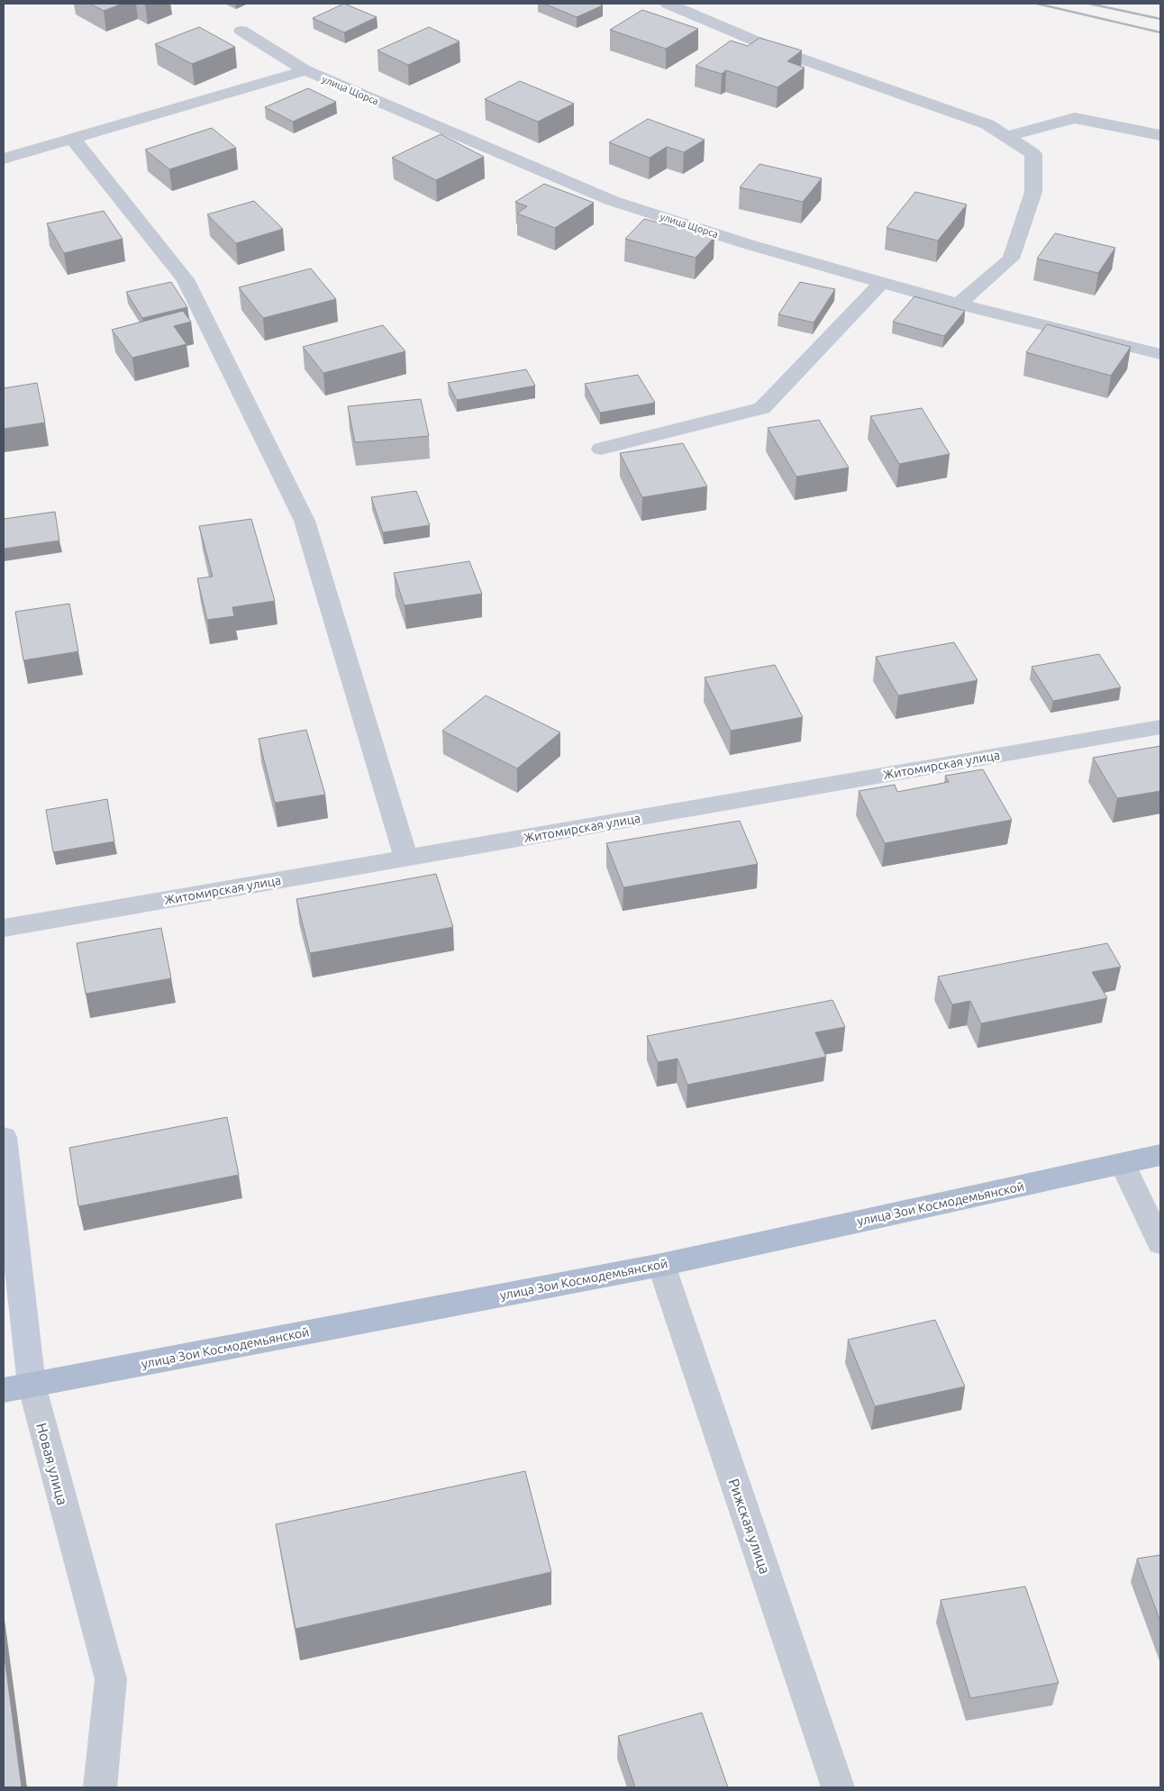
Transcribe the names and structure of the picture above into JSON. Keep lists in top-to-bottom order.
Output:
{
  "streets": {
    "main road": ["улица Зои Космодемьянской", "Новая улица"],
    "street": ["улица Щорса", "Житомирская улица", "Рижская улица"]
  },
  "crossings": [
    ["улица Зои Космодемьянской", "Новая улица"],
    ["улица Зои Космодемьянской", "Рижская улица"]
  ]
}
